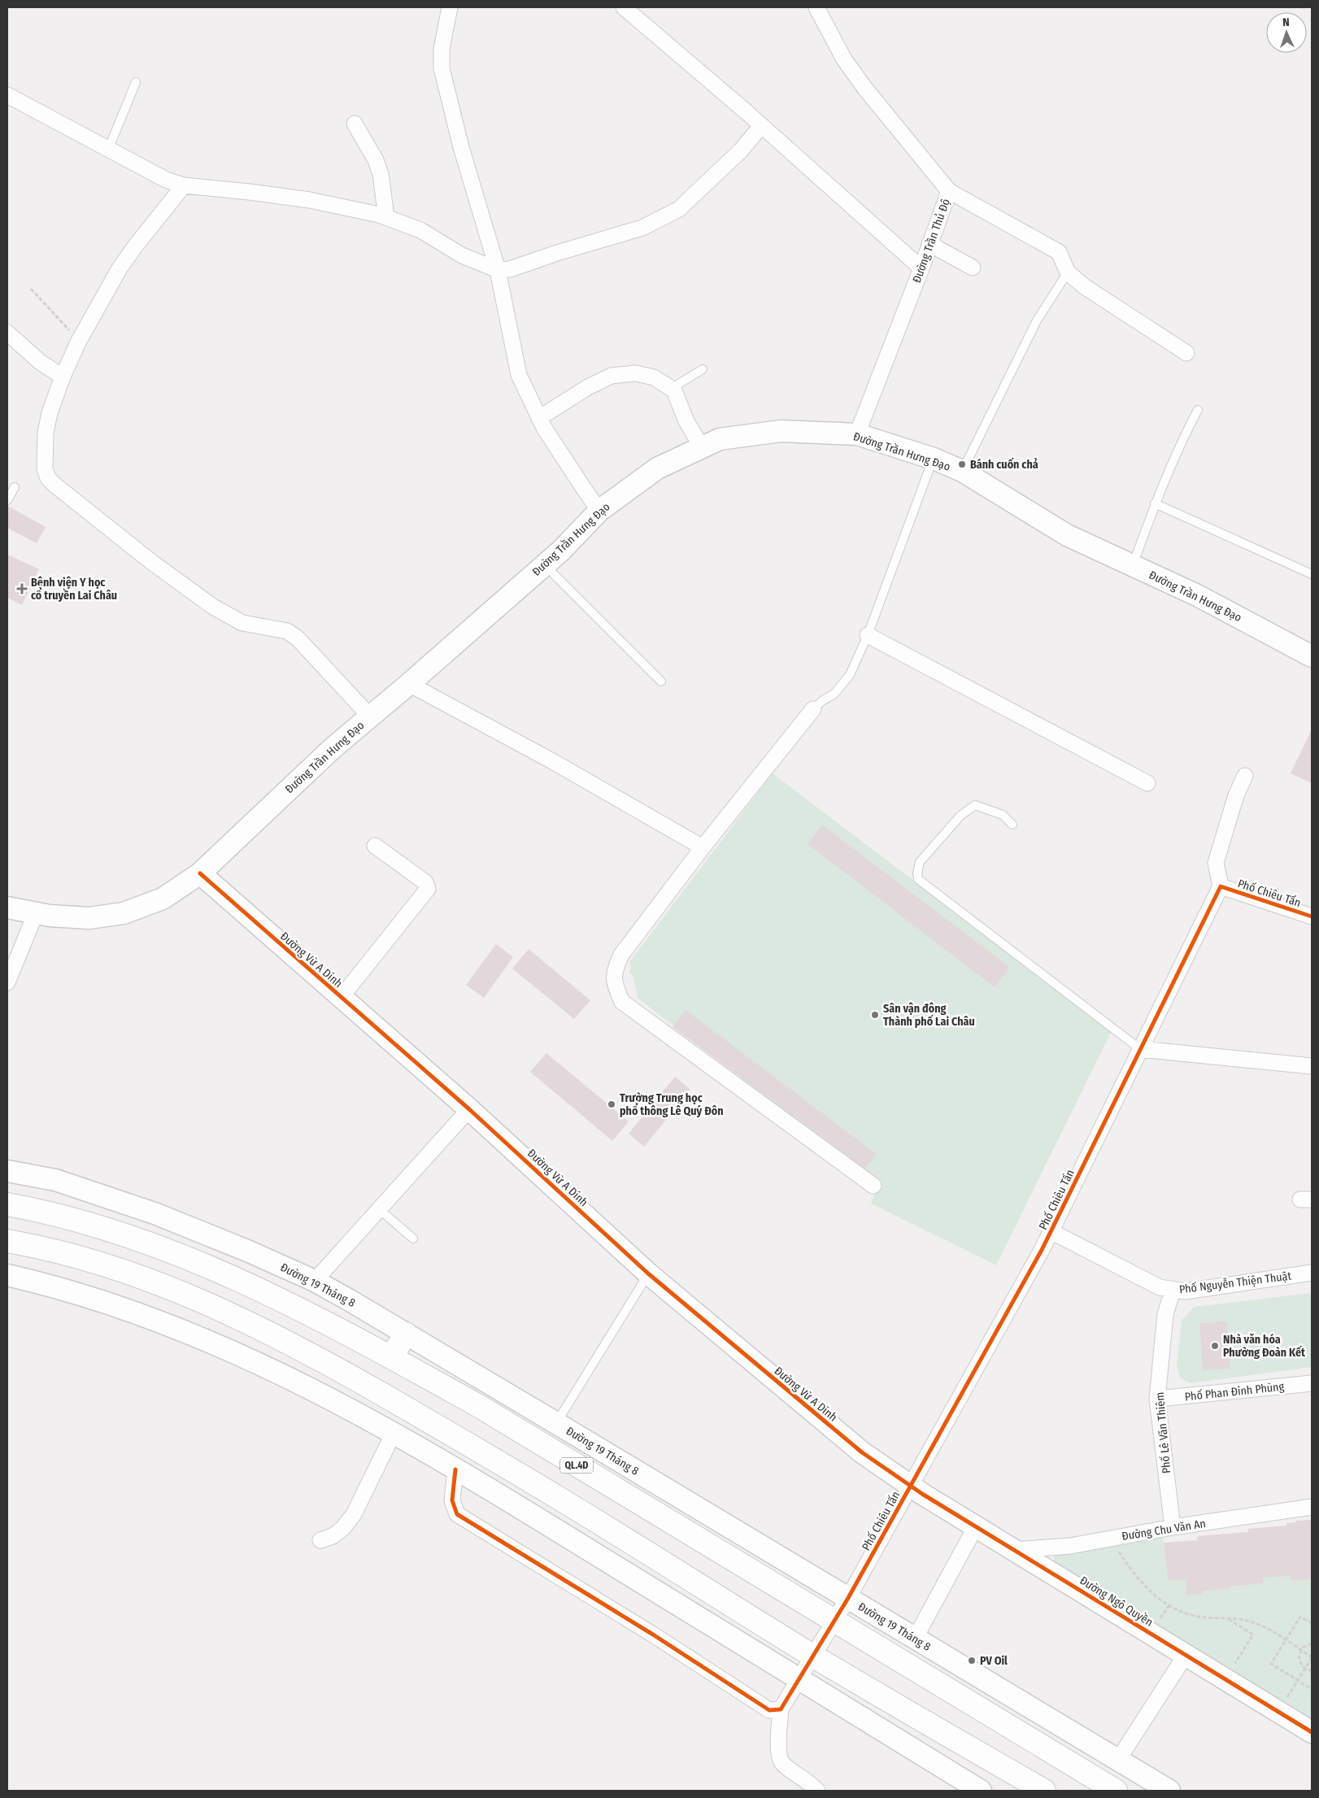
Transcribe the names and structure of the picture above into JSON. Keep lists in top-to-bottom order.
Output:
{
  "streets": {
    "highway": ["QL.4D"],
    "street": [
      "Đường Trần Thủ Độ",
      "Đường Trần Hưng Đạo",
      "Phố Chiêu Tấn",
      "Đường Vừ A Dính",
      "Phố Nguyễn Thiện Thuật",
      "Đường 19 Tháng 8",
      "Phố Phan Đình Phùng",
      "Phố Lê Văn Thiêm",
      "Đường Chu Văn An",
      "Đường Ngô Quyền"
    ]
  },
  "crossings": [
    ["Đường Trần Thủ Độ", "Đường Trần Hưng Đạo"],
    ["Đường Trần Hưng Đạo", "Đường Vừ A Dính"],
    ["Phố Chiêu Tấn", "Đường Vừ A Dính"],
    ["Phố Chiêu Tấn", "Phố Nguyễn Thiện Thuật"],
    ["Phố Chiêu Tấn", "Đường 19 Tháng 8"],
    ["Phố Chiêu Tấn", "QL.4D"],
    ["Phố Chiêu Tấn", "Đường Ngô Quyền"],
    ["Đường Vừ A Dính", "Đường Ngô Quyền"],
    ["Phố Nguyễn Thiện Thuật", "Phố Lê Văn Thiêm"],
    ["Phố Phan Đình Phùng", "Phố Lê Văn Thiêm"],
    ["Phố Lê Văn Thiêm", "Đường Chu Văn An"],
    ["Đường Chu Văn An", "Đường Ngô Quyền"]
  ],
  "places": {
    "other": [
      "Bánh cuốn chả",
      "Sân vận động Thành phố Lai Châu",
      "Trường Trung học phổ thông Lê Quý Đôn",
      "Nhà văn hóa Phường Đoàn Kết",
      "PV Oil"
    ],
    "health": ["Bệnh viện Y học cổ truyền Lai Châu"]
  },
  "north": "top"
}
